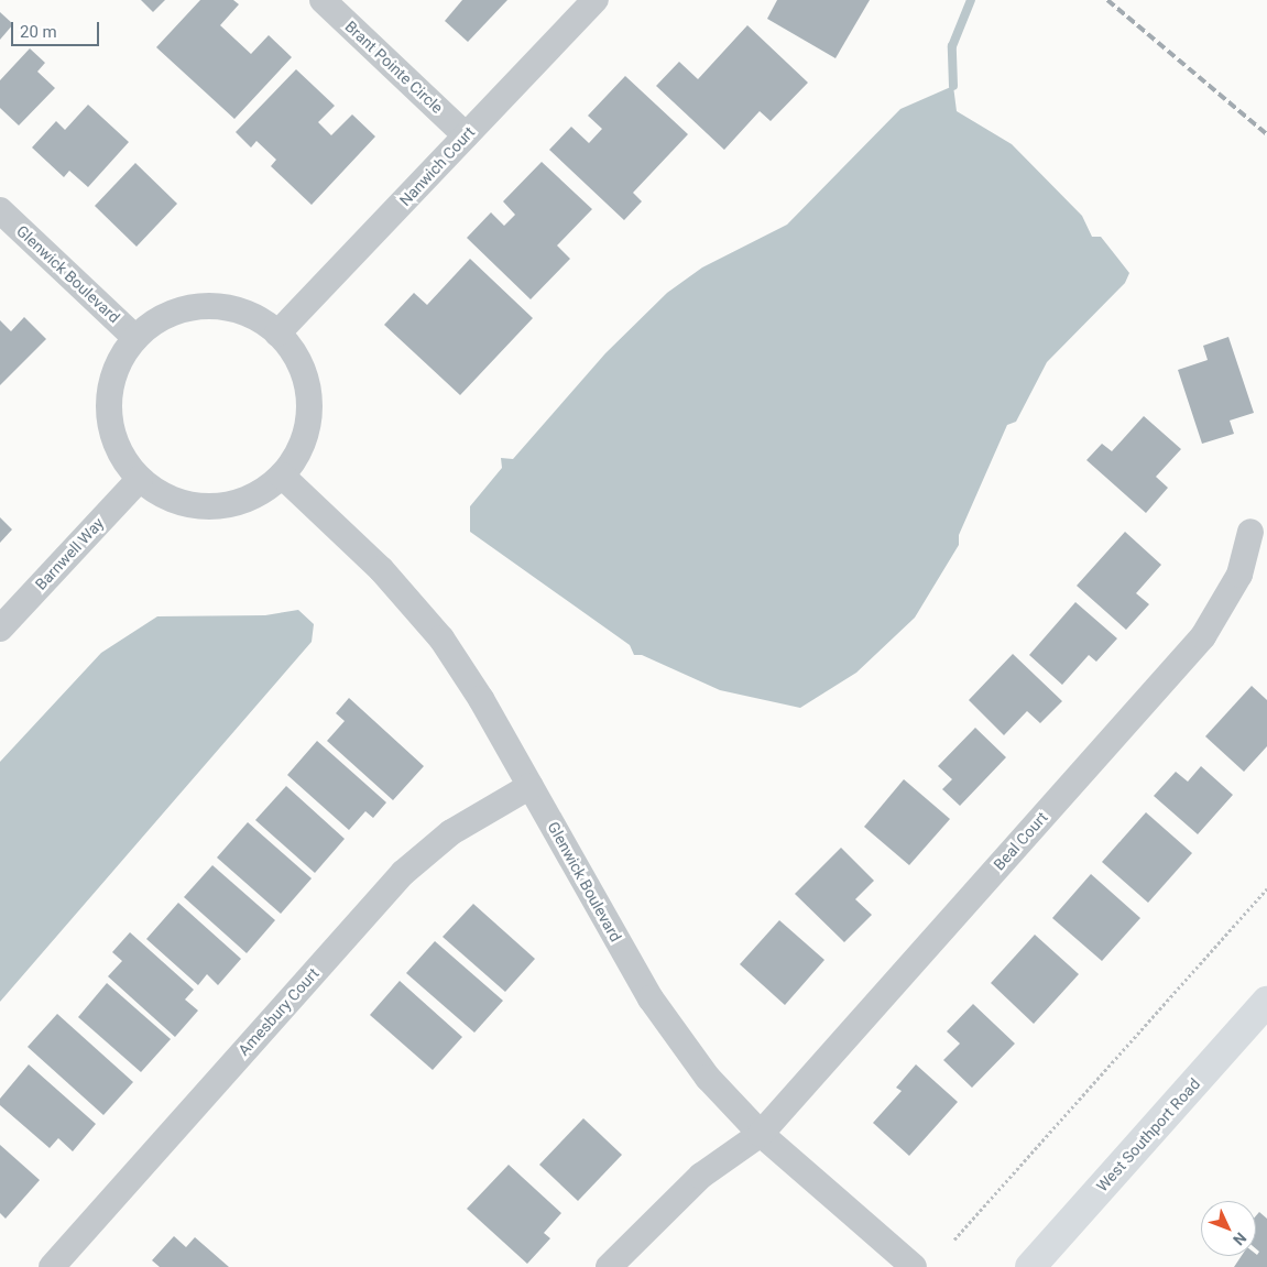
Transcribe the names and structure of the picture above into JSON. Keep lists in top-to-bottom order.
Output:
{
  "streets": {
    "main road": ["West Southport Road"],
    "street": [
      "Brant Pointe Circle",
      "Nanwich Court",
      "Glenwick Boulevard",
      "Barnwell Way",
      "Beal Court",
      "Amesbury Court"
    ]
  },
  "crossings": [
    ["Brant Pointe Circle", "Nanwich Court"],
    ["Glenwick Boulevard", "Beal Court"],
    ["Glenwick Boulevard", "Amesbury Court"]
  ],
  "scale_bar": "20 m",
  "north": "bottom right"
}
